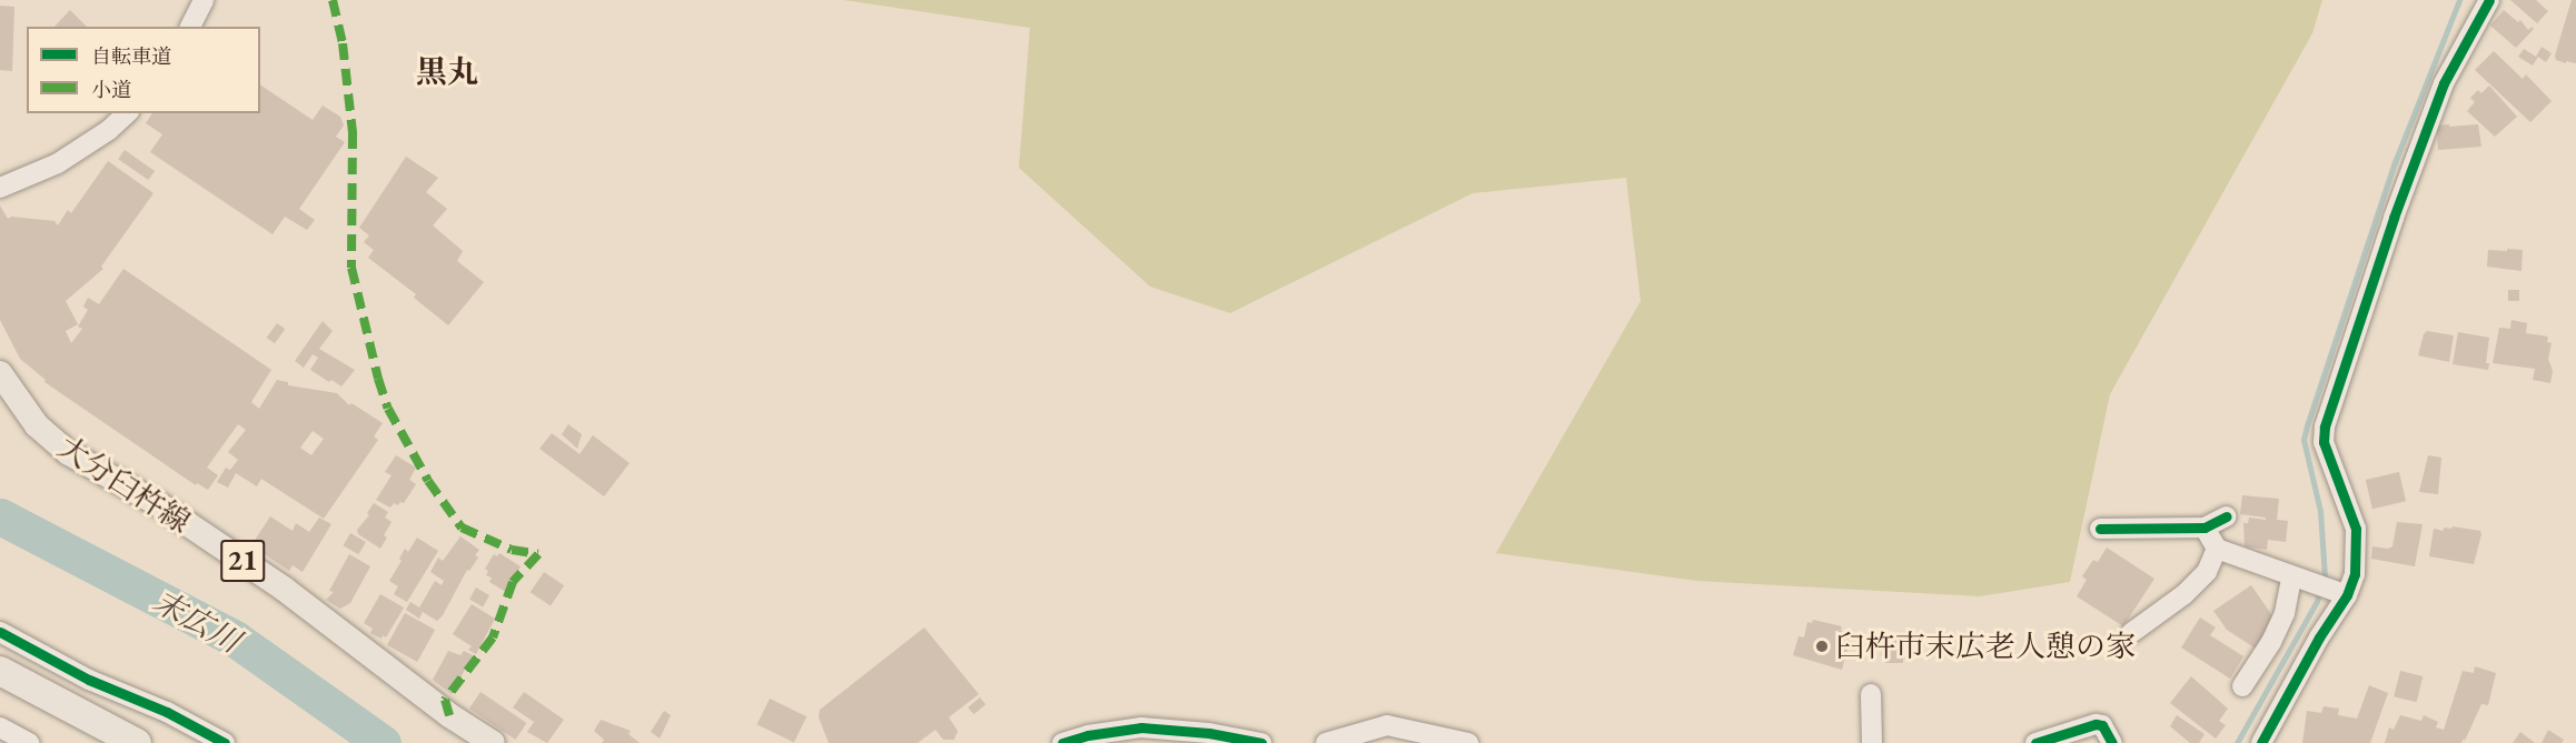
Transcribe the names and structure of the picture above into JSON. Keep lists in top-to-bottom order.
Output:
{
  "streets": {
    "main road": ["大分臼杵線", "21"]
  },
  "districts": ["黒丸"],
  "water": ["末広川"],
  "places": ["臼杵市末広老人憩の家"],
  "legend": ["自転車道", "小道"]
}
